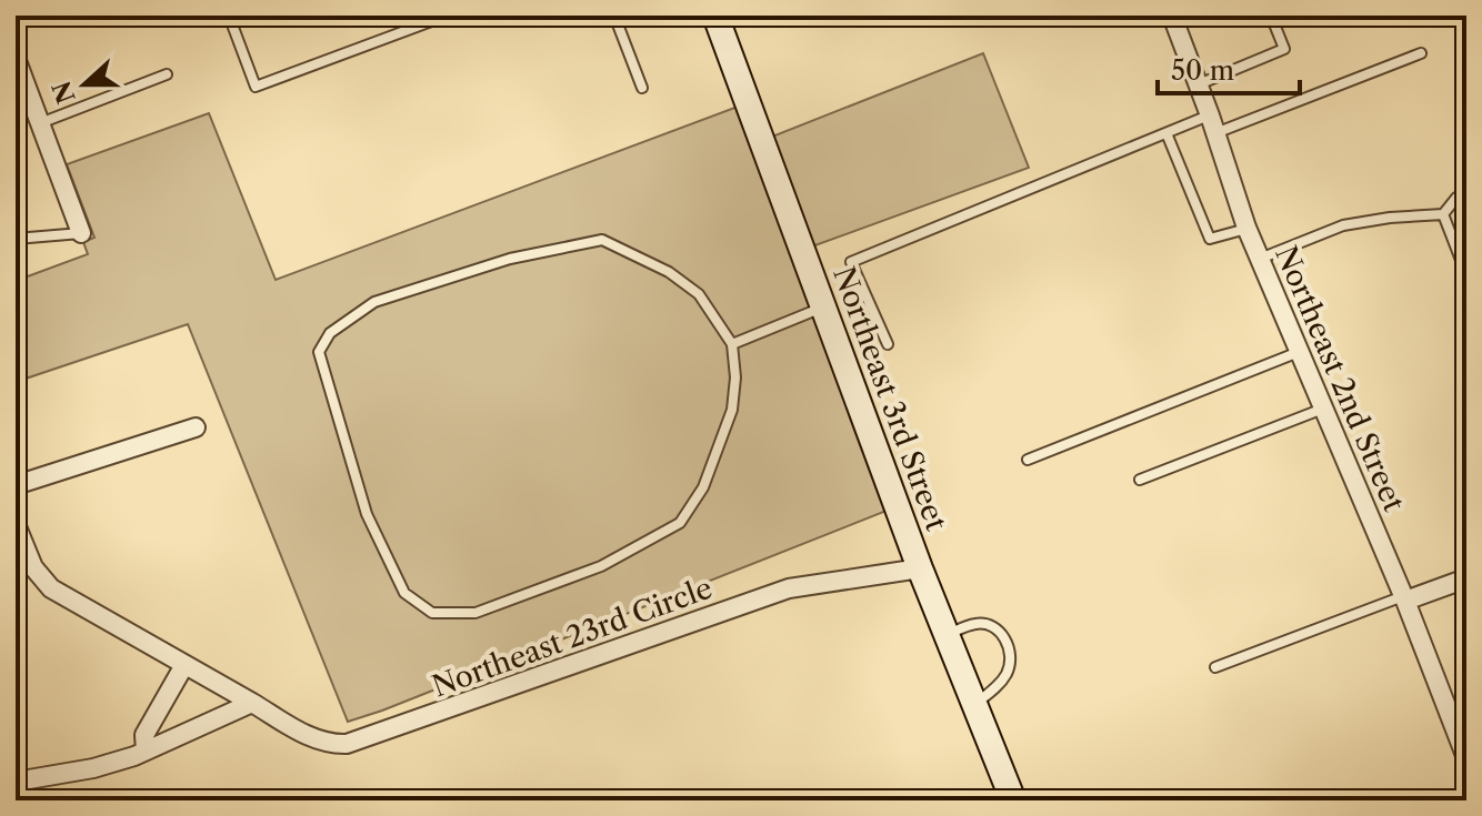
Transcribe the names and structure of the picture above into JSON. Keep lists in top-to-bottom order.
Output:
{
  "streets": {
    "street": ["Northeast 2nd Street", "Northeast 3rd Street", "Northeast 23rd Circle"]
  },
  "crossings": [
    ["Northeast 3rd Street", "Northeast 23rd Circle"]
  ],
  "scale_bar": "50 m",
  "north": "left"
}
